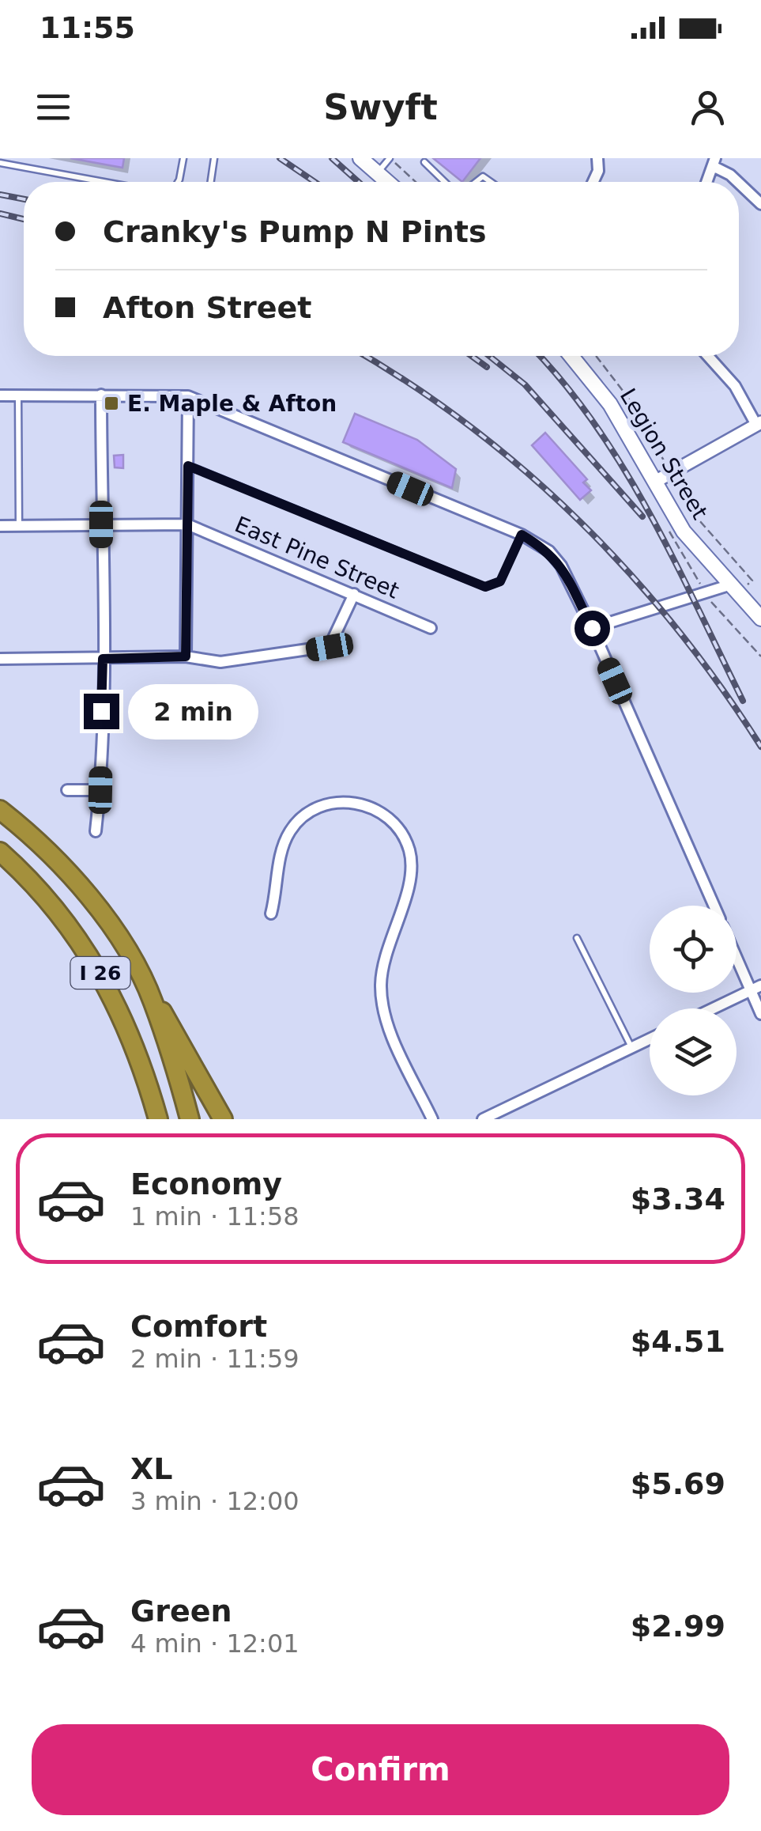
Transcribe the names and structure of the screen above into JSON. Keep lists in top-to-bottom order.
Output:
{
  "streets": {
    "highway": ["I 26"],
    "main road": ["Legion Street"],
    "street": ["East Pine Street"]
  },
  "places": {
    "transit": ["E. Maple & Afton"]
  },
  "page": {
    "status": "11:55",
    "header": "Swyft",
    "banner": ["Cranky's Pump N Pints", "Afton Street"],
    "bubble": "2 min",
    "list": [
      {
        "name": "Economy",
        "note": "1 min · 11:58",
        "value": "$3.34"
      },
      {
        "name": "Comfort",
        "note": "2 min · 11:59",
        "value": "$4.51"
      },
      {
        "name": "XL",
        "note": "3 min · 12:00",
        "value": "$5.69"
      },
      {
        "name": "Green",
        "note": "4 min · 12:01",
        "value": "$2.99"
      }
    ],
    "buttons": "Confirm"
  }
}
